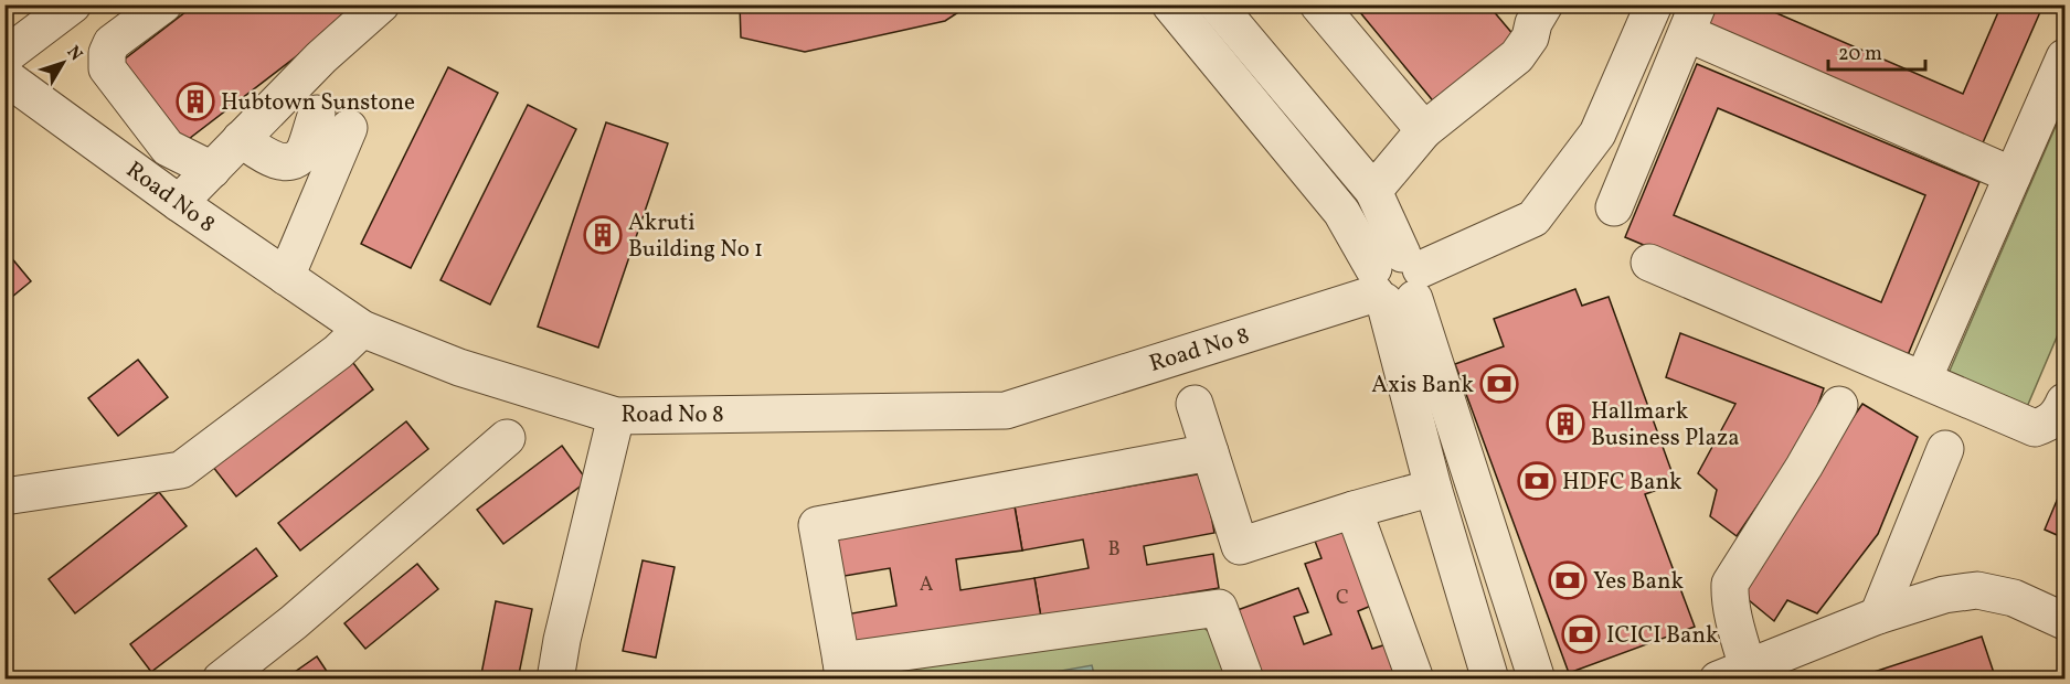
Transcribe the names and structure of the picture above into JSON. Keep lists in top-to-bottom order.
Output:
{
  "streets": {
    "street": ["Road No 8"]
  },
  "places": {
    "building": ["Hubtown Sunstone", "Akruti Building No 1", "Hallmark Business Plaza"],
    "bank": [
      "Axis Bank",
      "HDFC Bank",
      "Yes Bank",
      "ICICI Bank"
    ]
  },
  "house_numbers": ["B", "A", "C"],
  "scale_bar": "20 m",
  "north": "top right"
}
